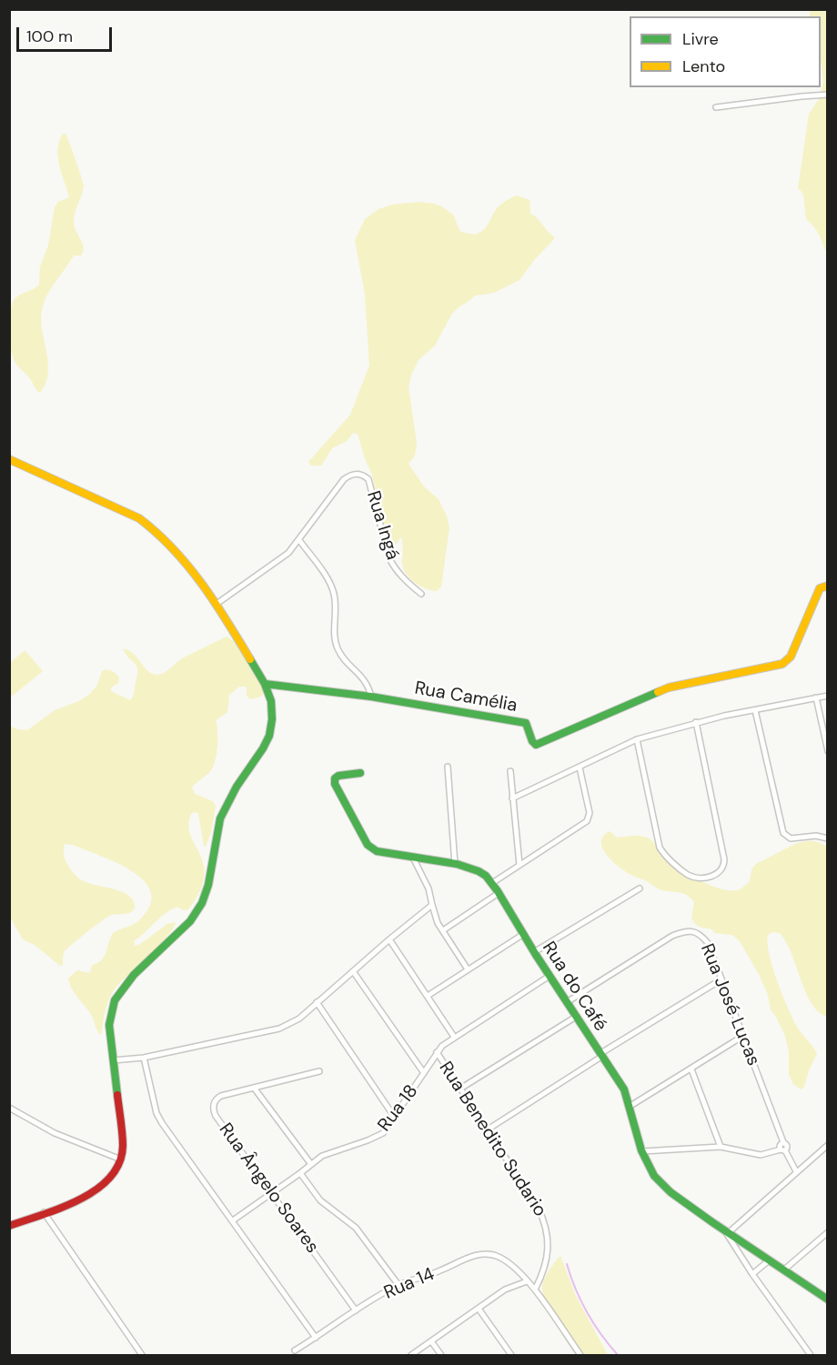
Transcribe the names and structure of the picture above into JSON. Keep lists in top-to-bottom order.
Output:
{
  "streets": {
    "street": [
      "Rua Ingá",
      "Rua Camélia",
      "Rua do Café",
      "Rua José Lucas",
      "Rua 18",
      "Rua Benedito Sudario",
      "Rua Ângelo Soares",
      "Rua 14"
    ]
  },
  "crossings": [
    ["Rua do Café", "Rua José Lucas"],
    ["Rua do Café", "Rua 18"],
    ["Rua 18", "Rua Benedito Sudario"],
    ["Rua 18", "Rua Ângelo Soares"],
    ["Rua Ângelo Soares", "Rua 14"]
  ],
  "legend": ["Livre", "Lento"],
  "scale_bar": "100 m"
}
